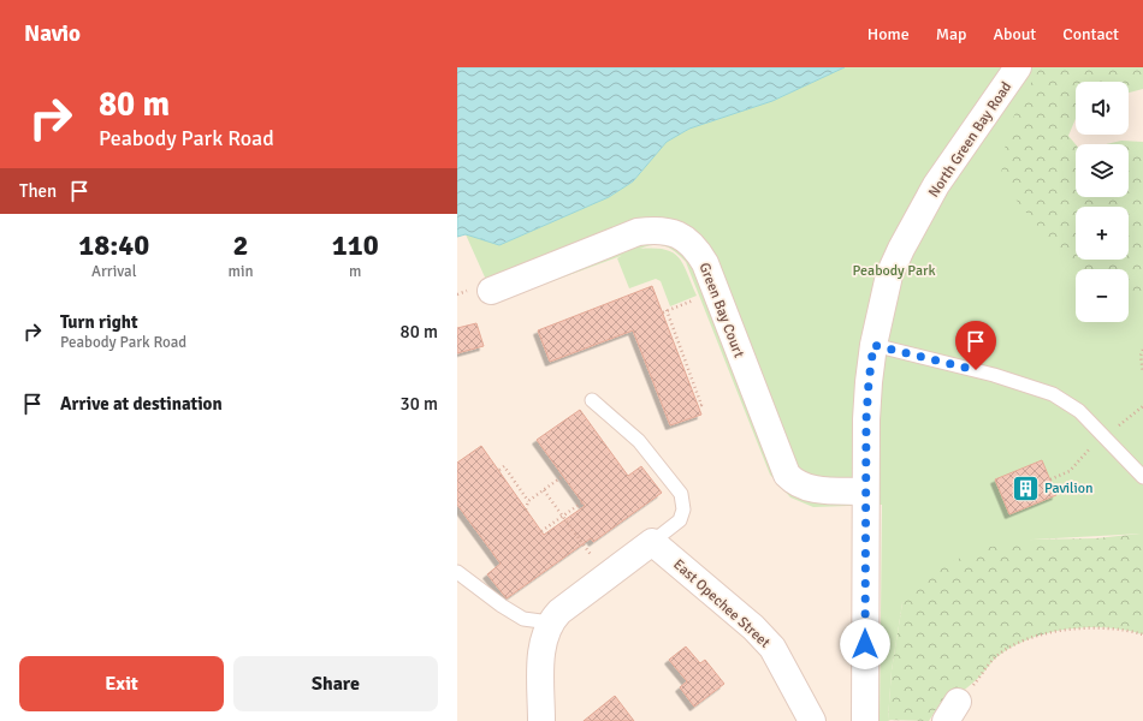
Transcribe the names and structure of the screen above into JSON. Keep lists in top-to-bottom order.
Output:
{
  "streets": {
    "street": ["North Green Bay Road", "Green Bay Court", "East Opechee Street"]
  },
  "crossings": [
    ["North Green Bay Road", "Green Bay Court"]
  ],
  "parks": ["Peabody Park"],
  "places": {
    "building": ["Pavilion"]
  },
  "page": {
    "header": "Navio",
    "nav": [
      "Home",
      "Map",
      "About",
      "Contact"
    ],
    "turn": ["80 m", "Peabody Park Road"],
    "map_buttons": ["+", "−"],
    "then": "Then",
    "eta": [
      "18:40",
      "Arrival",
      "2",
      "min",
      "110",
      "m"
    ],
    "list": [
      {
        "name": "Turn right",
        "note": "Peabody Park Road",
        "value": "80 m"
      },
      {
        "name": "Arrive at destination",
        "value": "30 m"
      }
    ],
    "buttons": ["Exit", "Share"]
  }
}
